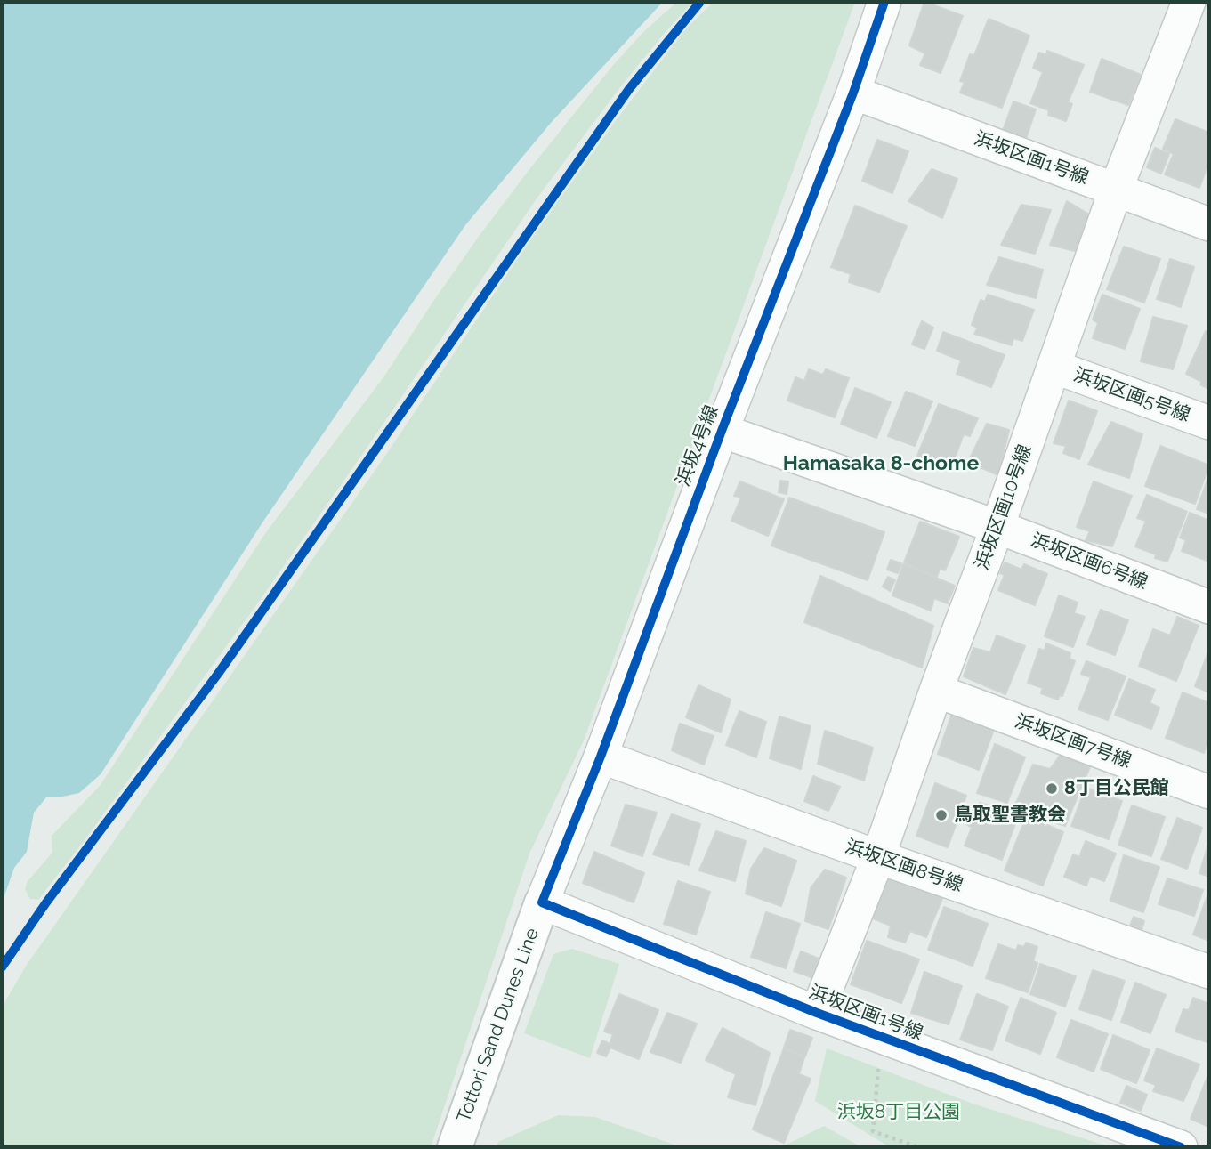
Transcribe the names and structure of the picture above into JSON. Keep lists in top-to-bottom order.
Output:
{
  "streets": {
    "main road": ["Tottori Sand Dunes Line"],
    "street": [
      "浜坂区画1号線",
      "浜坂区画5号線",
      "浜坂4号線",
      "浜坂区画10号線",
      "浜坂区画6号線",
      "浜坂区画7号線",
      "浜坂区画8号線"
    ]
  },
  "crossings": [
    ["浜坂区画1号線", "浜坂4号線"],
    ["浜坂区画1号線", "浜坂区画10号線"],
    ["浜坂区画1号線", "Tottori Sand Dunes Line"],
    ["浜坂区画5号線", "浜坂区画10号線"],
    ["浜坂4号線", "浜坂区画6号線"],
    ["浜坂4号線", "浜坂区画8号線"],
    ["浜坂4号線", "Tottori Sand Dunes Line"],
    ["浜坂区画10号線", "浜坂区画6号線"],
    ["浜坂区画10号線", "浜坂区画7号線"],
    ["浜坂区画10号線", "浜坂区画8号線"]
  ],
  "districts": ["Hamasaka 8-chome"],
  "parks": ["浜坂8丁目公園"],
  "places": ["8丁目公民館", "鳥取聖書教会"]
}
